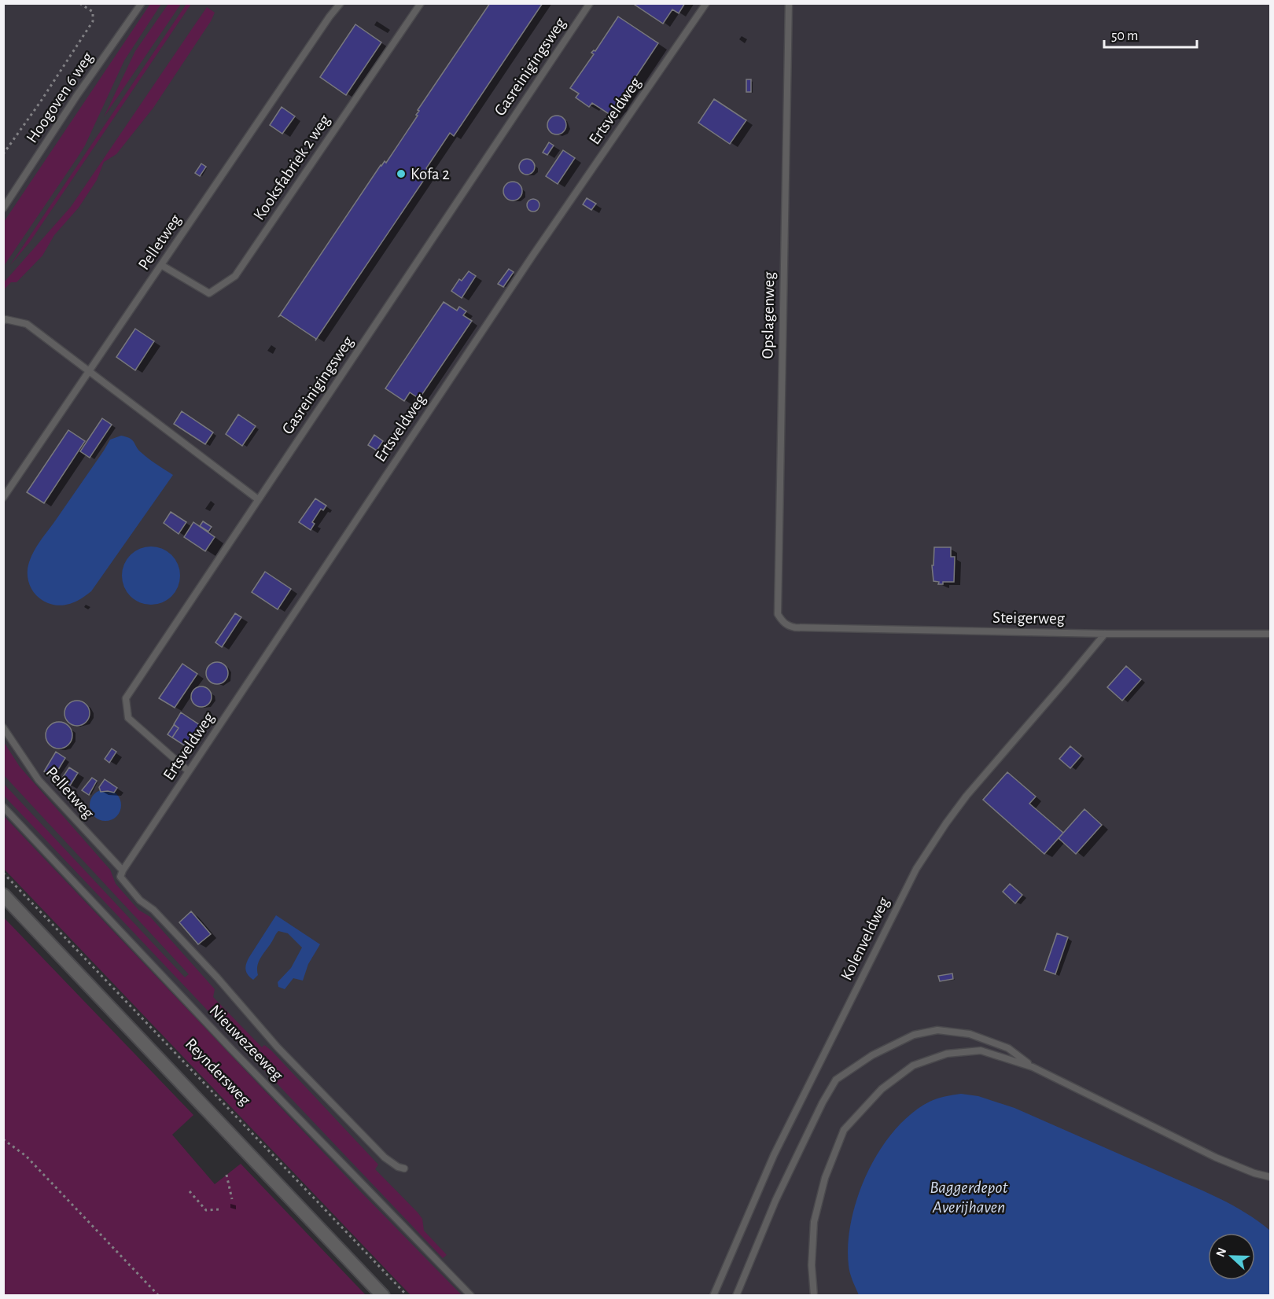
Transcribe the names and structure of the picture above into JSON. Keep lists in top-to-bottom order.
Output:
{
  "streets": {
    "street": ["Reyndersweg"],
    "lane": [
      "Gasreinigingsweg",
      "Hoogoven 6 weg",
      "Ertsveldweg",
      "Kooksfabriek 2 weg",
      "Pelletweg",
      "Opslagenweg",
      "Steigerweg",
      "Kolenveldweg",
      "Nieuwezeeweg"
    ]
  },
  "crossings": [
    ["Gasreinigingsweg", "Ertsveldweg"],
    ["Ertsveldweg", "Pelletweg"],
    ["Kooksfabriek 2 weg", "Pelletweg"],
    ["Opslagenweg", "Steigerweg"],
    ["Steigerweg", "Kolenveldweg"]
  ],
  "water": ["Baggerdepot Averijhaven"],
  "places": ["Kofa 2"],
  "scale_bar": "50 m",
  "north": "left"
}
